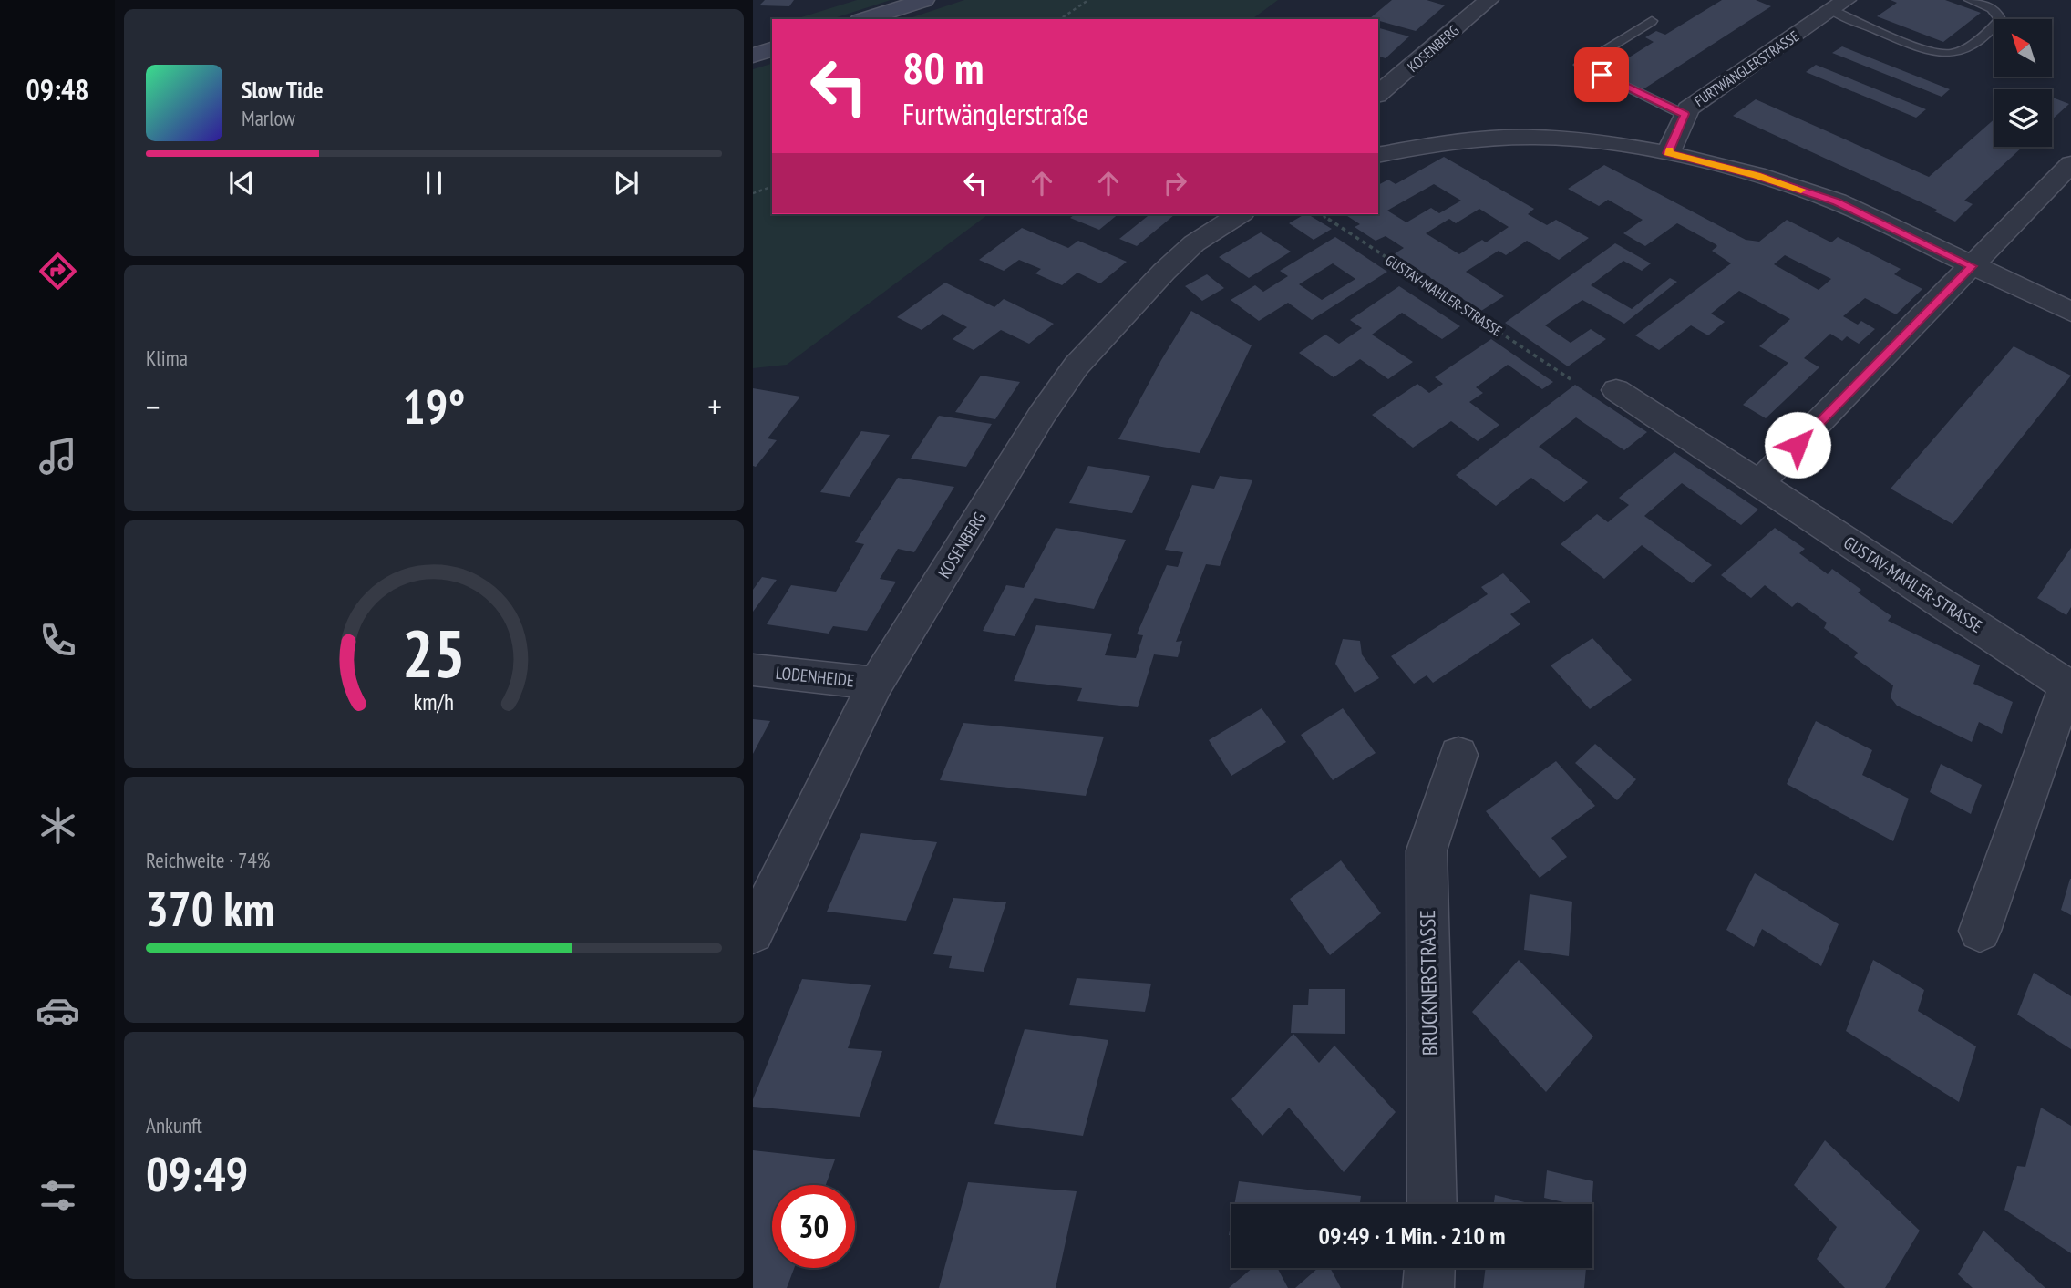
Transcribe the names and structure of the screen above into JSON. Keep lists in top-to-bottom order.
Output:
{
  "streets": {
    "street": [
      "KOSENBERG",
      "FURTWÄNGLERSTRASSE",
      "GUSTAV-MAHLER-STRASSE",
      "LODENHEIDE",
      "BRUCKNERSTRASSE"
    ]
  },
  "crossings": [
    ["KOSENBERG", "LODENHEIDE"]
  ],
  "north": "top left",
  "page": {
    "tabs": "09:48",
    "turn": ["80 m", "Furtwänglerstraße"],
    "song": ["Slow Tide", "Marlow"],
    "tile": [
      "Klima",
      ["Reichweite · 74%", "370 km"],
      ["Ankunft", "09:49"]
    ],
    "heat": ["−", "19°", "+"],
    "limit": "30",
    "trip": "09:49 · 1 Min. · 210 m",
    "gauge": ["25", "km/h"]
  }
}
